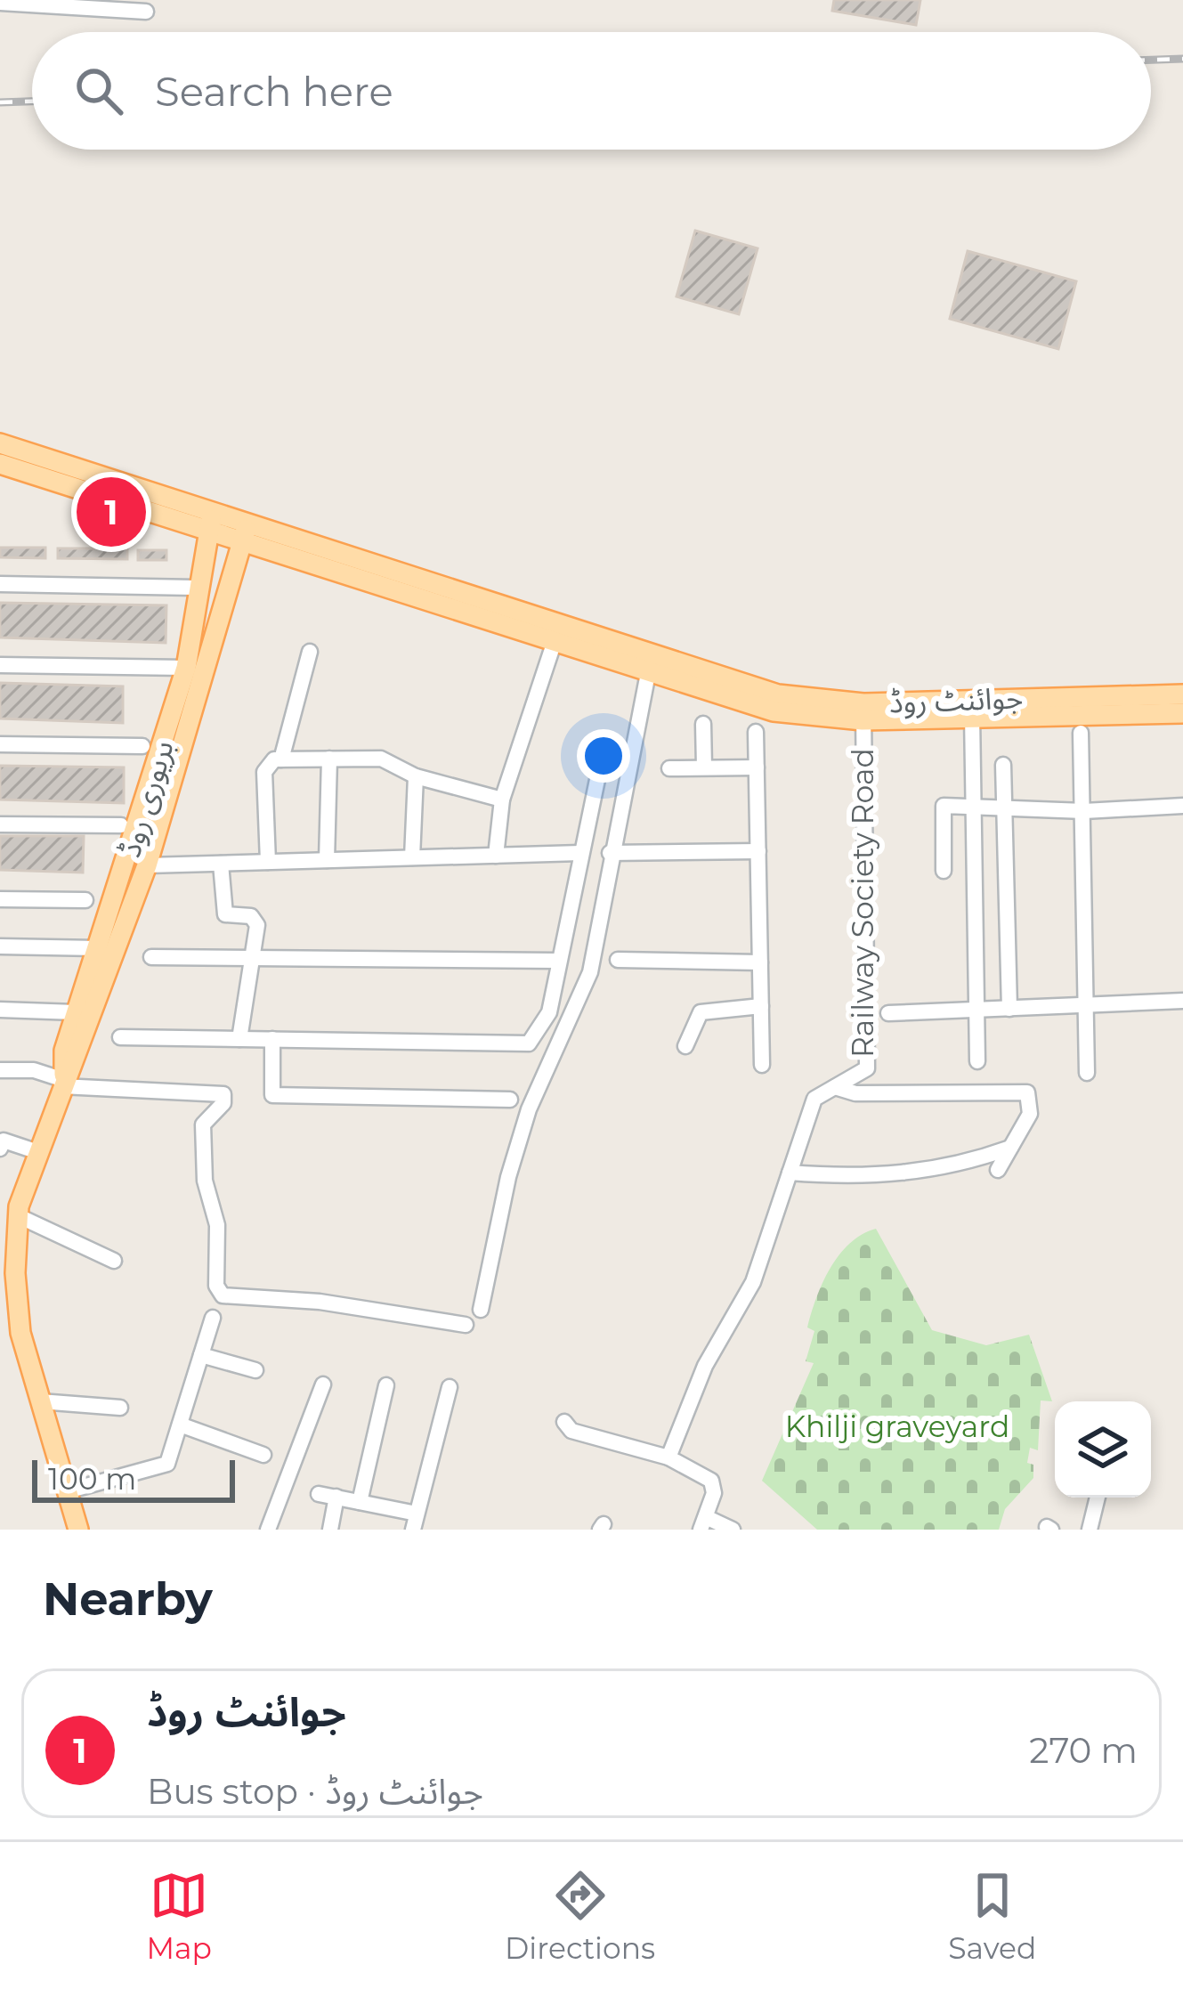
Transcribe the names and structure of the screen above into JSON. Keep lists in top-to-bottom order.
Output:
{
  "streets": {
    "main road": ["جوائنٹ روڈ", "بریوری روڈ"],
    "street": ["Railway Society Road"]
  },
  "crossings": [
    ["جوائنٹ روڈ", "بریوری روڈ"],
    ["جوائنٹ روڈ", "Railway Society Road"]
  ],
  "parks": ["Khilji graveyard"],
  "scale_bar": "100 m",
  "page": {
    "search": "Search here",
    "pins": "1",
    "scale": "100 m",
    "heading": "Nearby",
    "list": [
      {
        "mark": "1",
        "name": "جوائنٹ روڈ",
        "note": "Bus stop · جوائنٹ روڈ",
        "value": "270 m"
      }
    ],
    "nav": ["Map", "Directions", "Saved"]
  }
}
